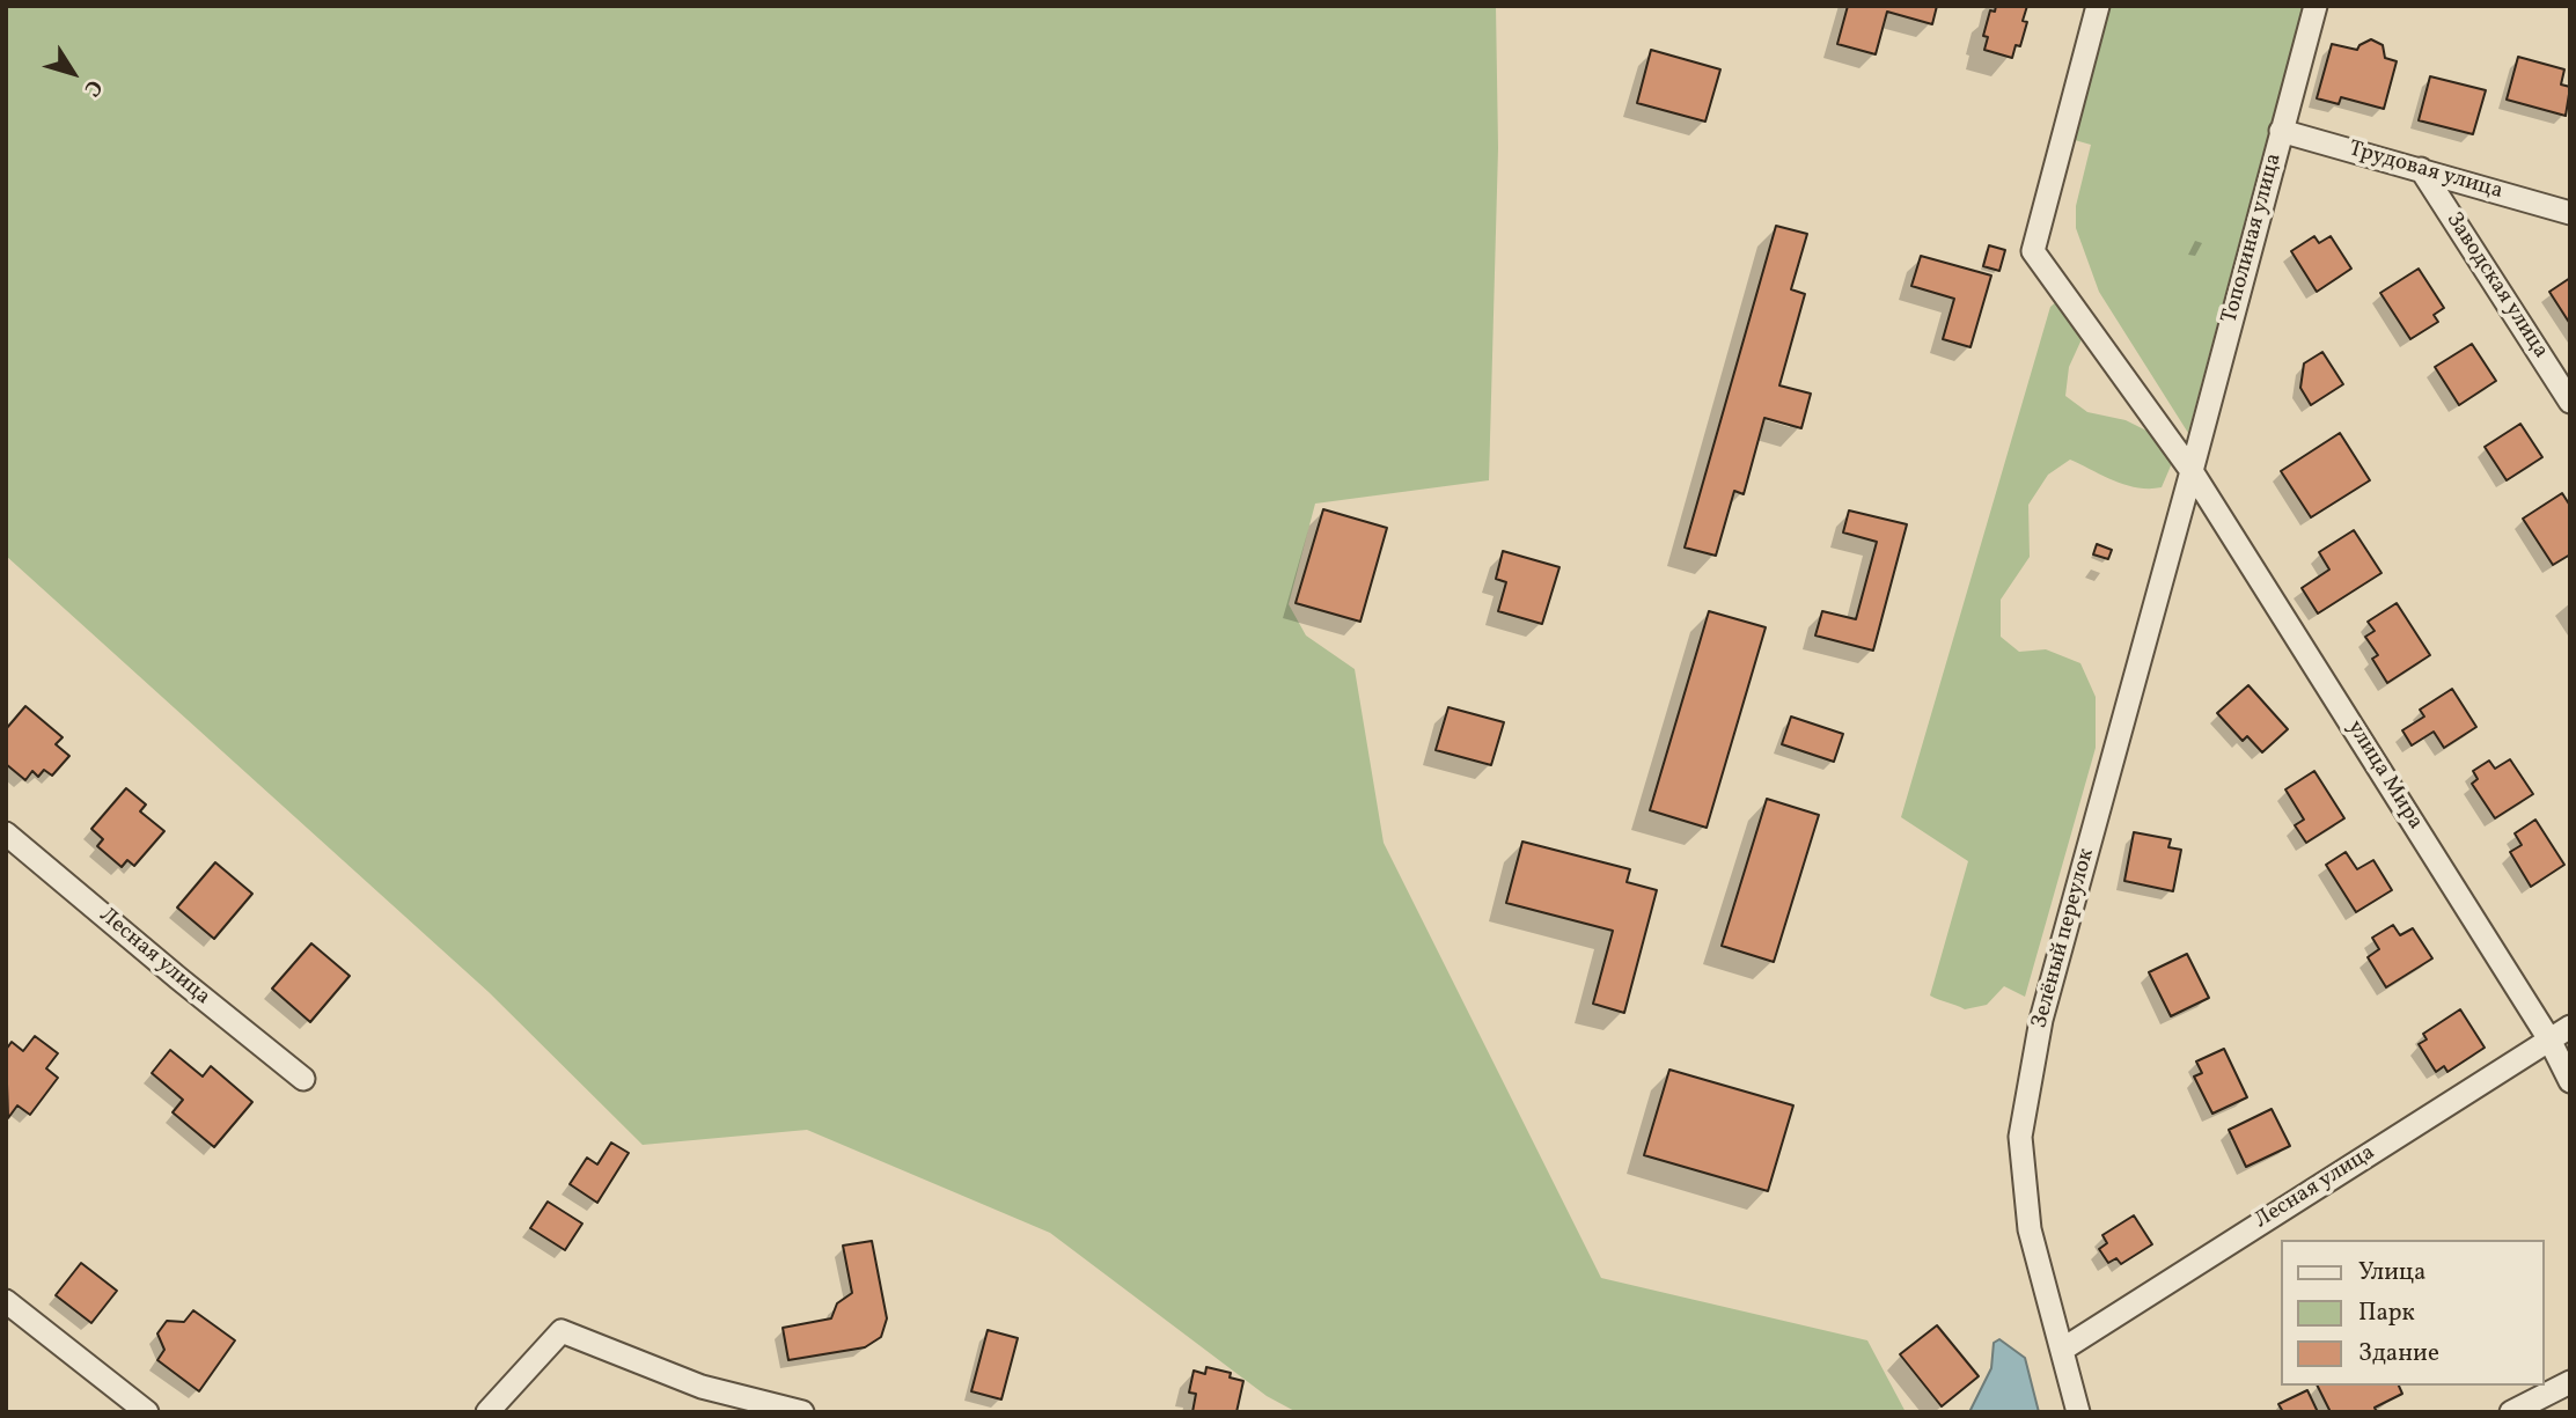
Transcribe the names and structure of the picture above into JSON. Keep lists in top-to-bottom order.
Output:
{
  "streets": {
    "street": [
      "Трудовая улица",
      "Тополиная улица",
      "Заводская улица",
      "улица Мира",
      "Зелёный переулок",
      "Лесная улица"
    ]
  },
  "crossings": [
    ["Трудовая улица", "Тополиная улица"],
    ["Трудовая улица", "Заводская улица"],
    ["Тополиная улица", "улица Мира"],
    ["Тополиная улица", "Зелёный переулок"],
    ["улица Мира", "Зелёный переулок"],
    ["улица Мира", "Лесная улица"],
    ["Зелёный переулок", "Лесная улица"]
  ],
  "legend": ["Улица", "Парк", "Здание"],
  "north": "bottom right"
}
